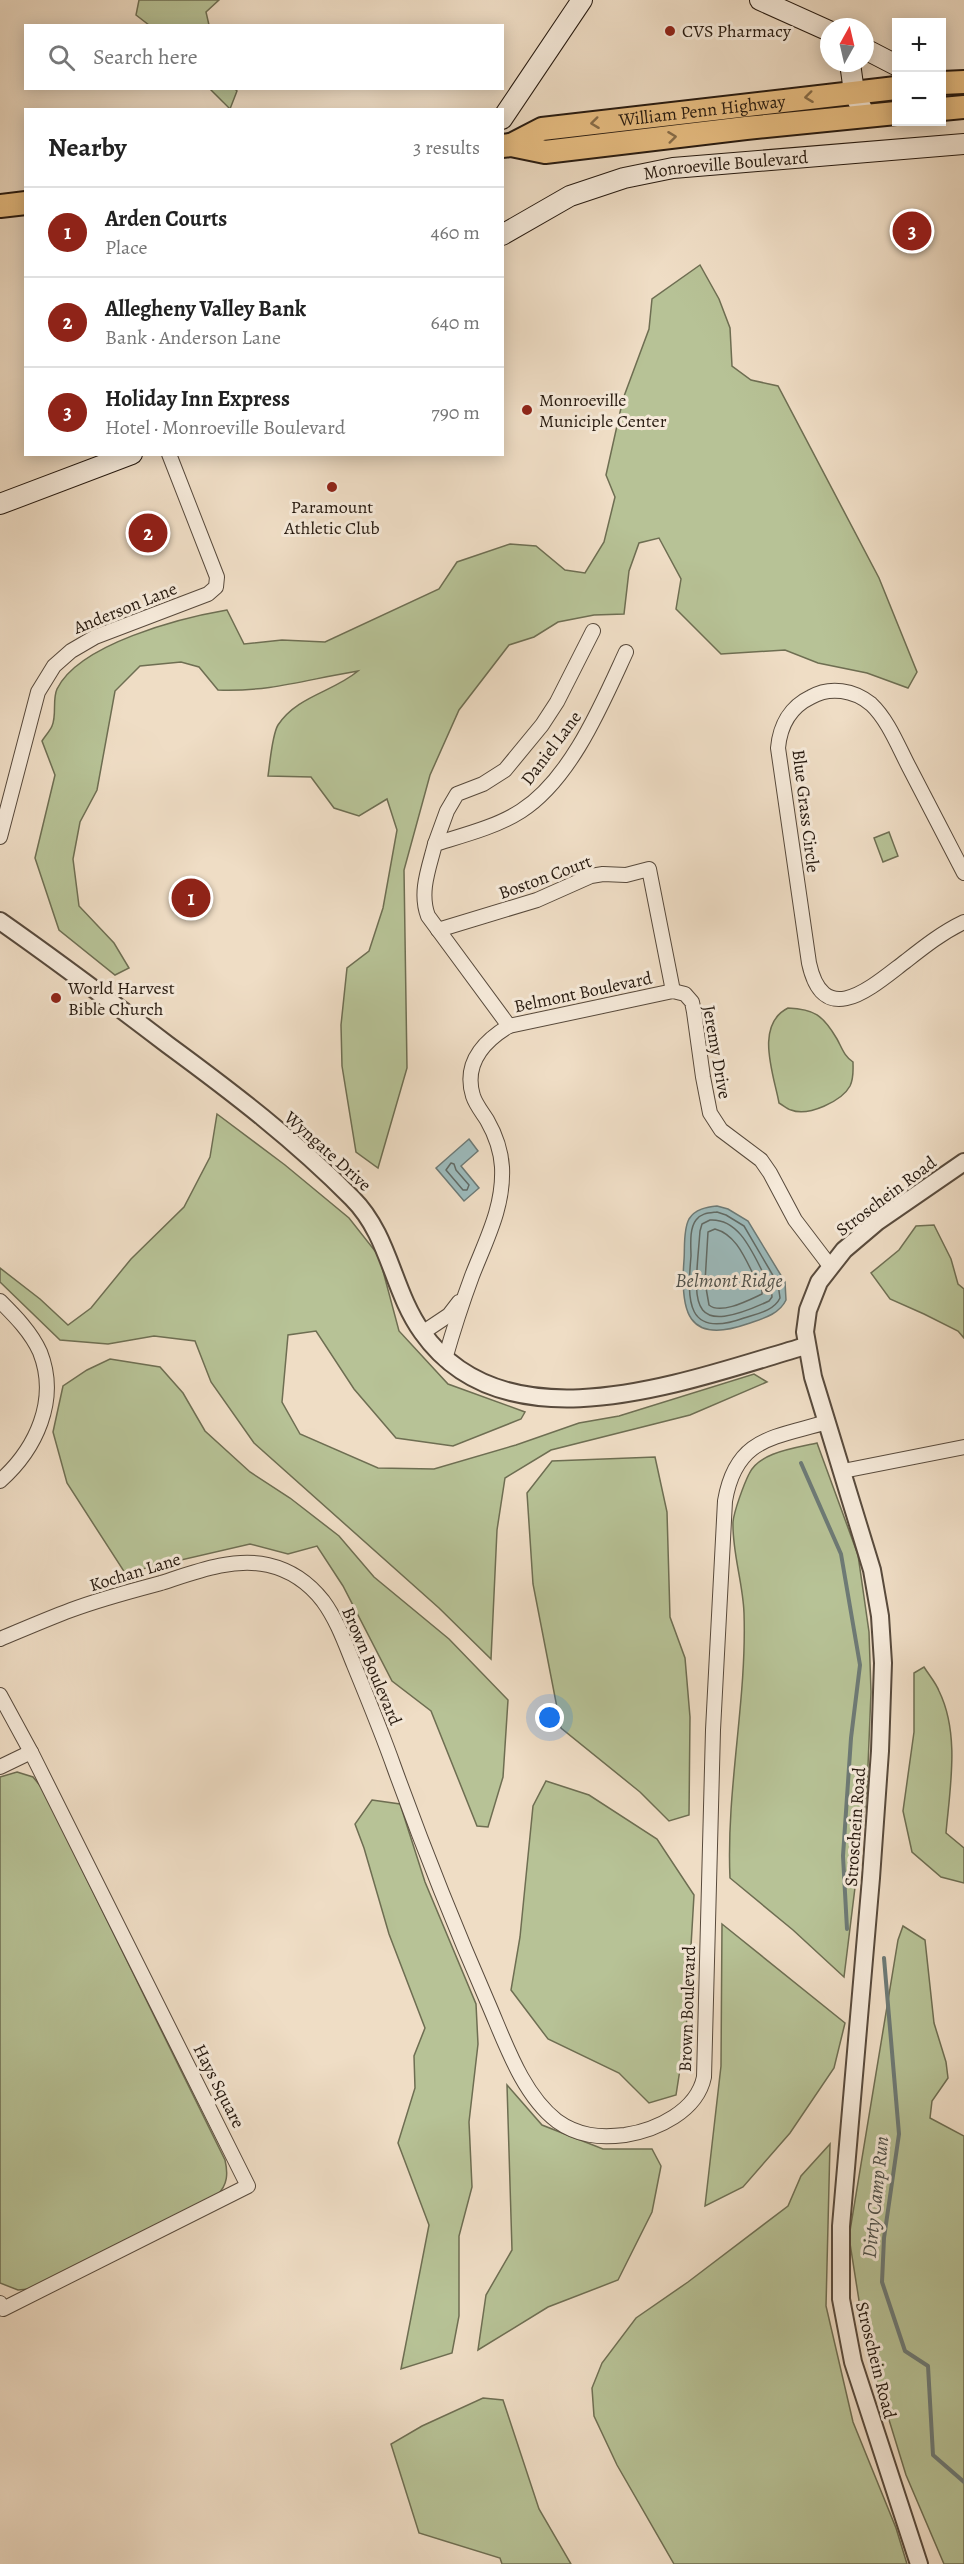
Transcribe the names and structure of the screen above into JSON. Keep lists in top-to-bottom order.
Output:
{
  "streets": {
    "highway": ["William Penn Highway"],
    "main road": ["Monroeville Boulevard"],
    "street": [
      "Anderson Lane",
      "Daniel Lane",
      "Blue Grass Circle",
      "Boston Court",
      "Belmont Boulevard",
      "Jeremy Drive",
      "Wyngate Drive",
      "Stroschein Road",
      "Kochan Lane",
      "Brown Boulevard",
      "Hays Square"
    ]
  },
  "crossings": [
    ["Daniel Lane", "Boston Court"],
    ["Daniel Lane", "Belmont Boulevard"],
    ["Boston Court", "Belmont Boulevard"],
    ["Boston Court", "Jeremy Drive"],
    ["Belmont Boulevard", "Jeremy Drive"],
    ["Belmont Boulevard", "Wyngate Drive"],
    ["Jeremy Drive", "Stroschein Road"],
    ["Wyngate Drive", "Stroschein Road"],
    ["Stroschein Road", "Brown Boulevard"],
    ["Kochan Lane", "Brown Boulevard"]
  ],
  "water": ["Belmont Ridge", "Dirty Camp Run"],
  "places": [
    "CVS Pharmacy",
    "Monroeville Municiple Center",
    "Paramount Athletic Club",
    "World Harvest Bible Church"
  ],
  "north": "top",
  "page": {
    "map_buttons": ["+", "−"],
    "search": "Search here",
    "heading": ["Nearby", "3 results"],
    "list": [
      {
        "mark": "1",
        "name": "Arden Courts",
        "note": "Place",
        "value": "460 m"
      },
      {
        "mark": "2",
        "name": "Allegheny Valley Bank",
        "note": "Bank · Anderson Lane",
        "value": "640 m"
      },
      {
        "mark": "3",
        "name": "Holiday Inn Express",
        "note": "Hotel · Monroeville Boulevard",
        "value": "790 m"
      }
    ],
    "pins": ["3", "2", "1"]
  }
}
